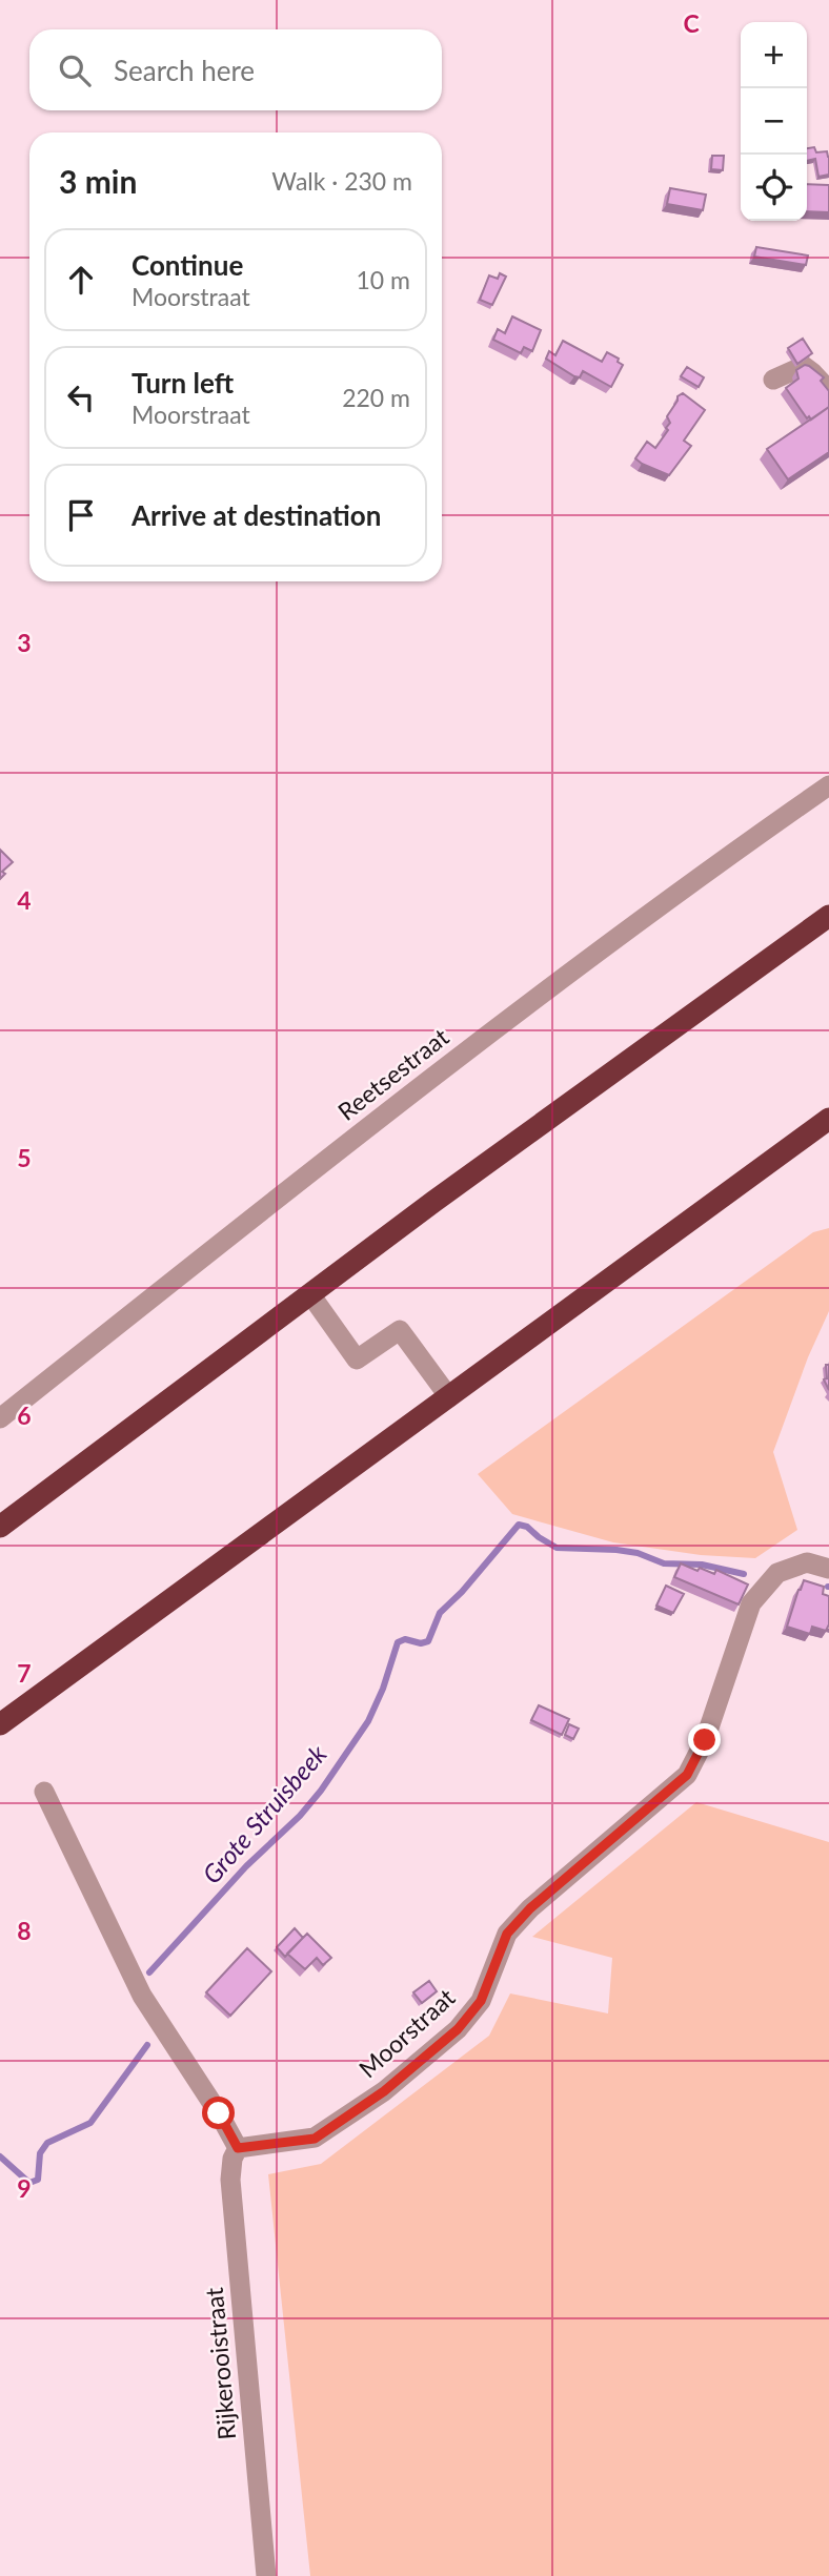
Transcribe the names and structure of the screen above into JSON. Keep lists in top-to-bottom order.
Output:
{
  "streets": {
    "street": ["Reetsestraat", "Moorstraat", "Rijkerooistraat"]
  },
  "crossings": [
    ["Moorstraat", "Rijkerooistraat"]
  ],
  "water": ["Grote Struisbeek"],
  "page": {
    "map_buttons": ["+", "−"],
    "search": "Search here",
    "heading": ["3 min", "Walk · 230 m"],
    "list": [
      ["Continue", "Moorstraat", "10 m"],
      ["Turn left", "Moorstraat", "220 m"],
      "Arrive at destination"
    ]
  },
  "grid": {
    "columns": ["C"],
    "rows": [
      "3",
      "4",
      "5",
      "6",
      "7",
      "8",
      "9"
    ]
  }
}
